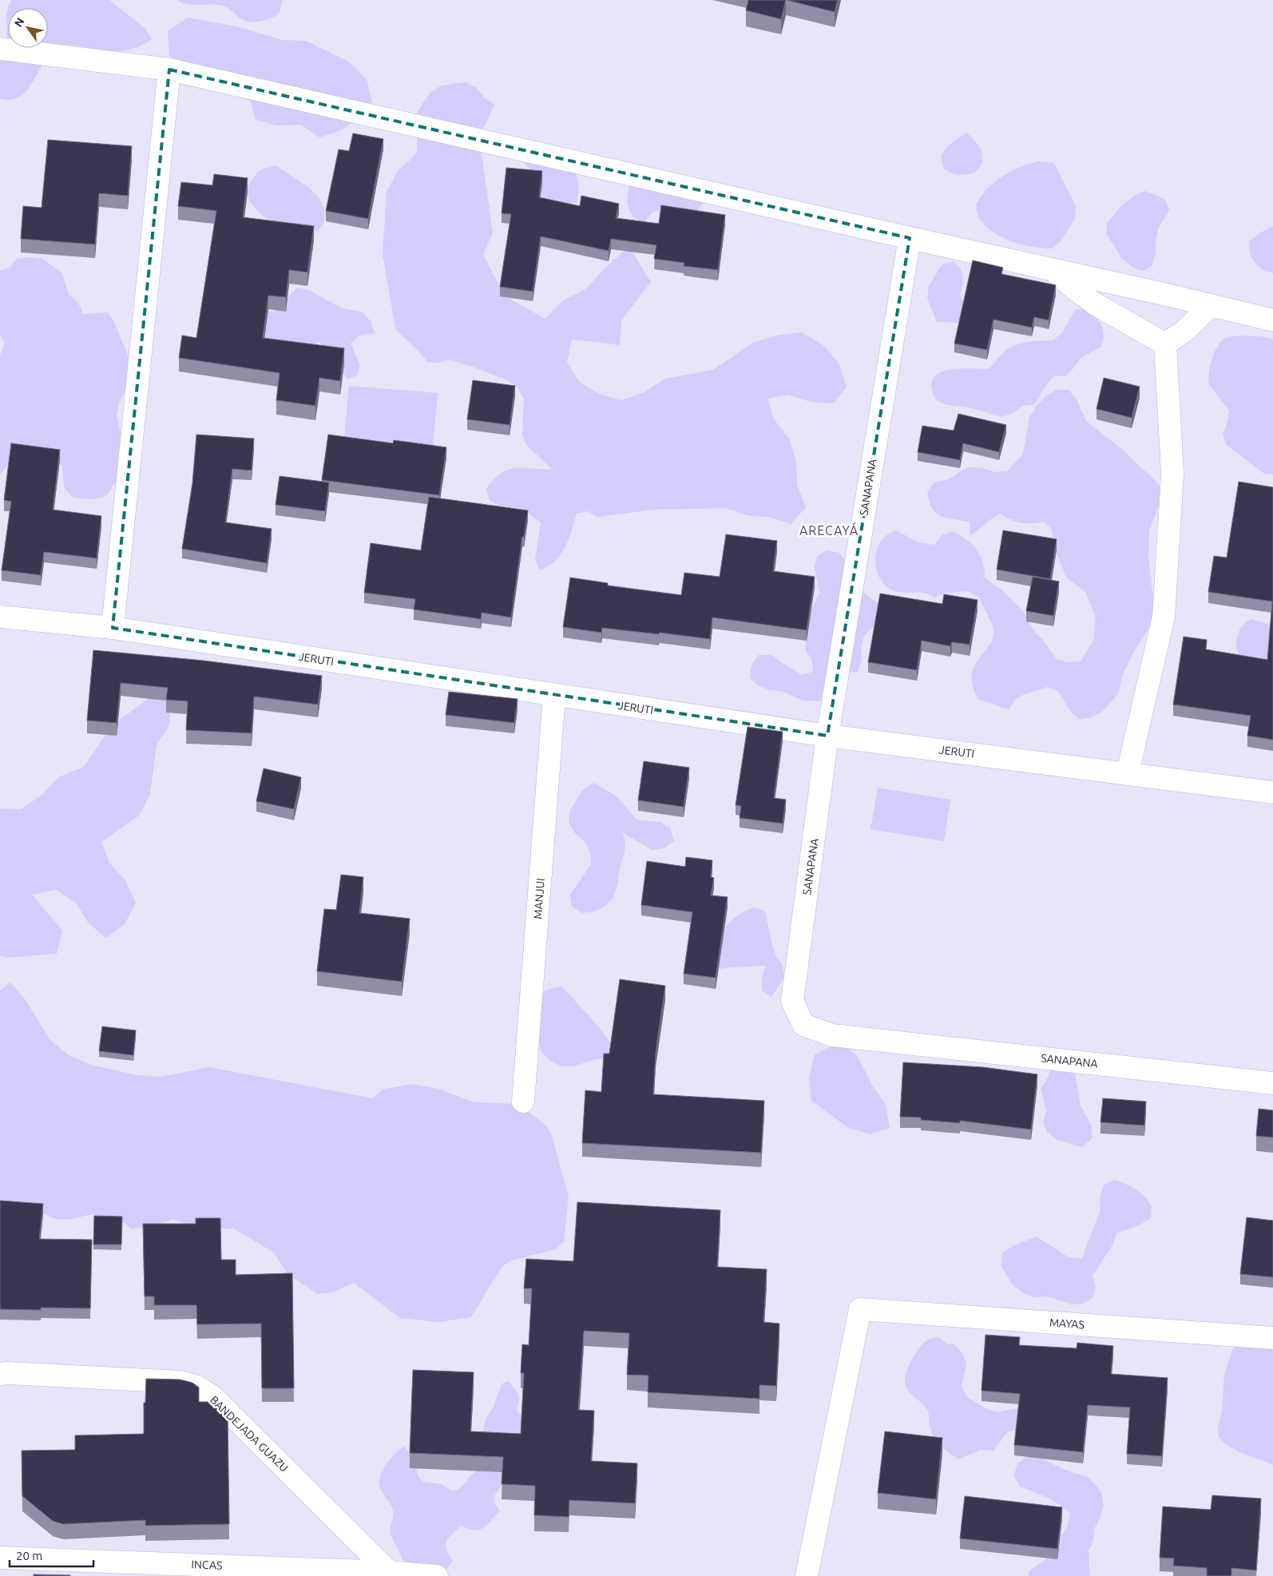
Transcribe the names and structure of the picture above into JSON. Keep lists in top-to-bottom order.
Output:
{
  "streets": {
    "street": [
      "SANAPANA",
      "JERUTI",
      "MANJUI",
      "MAYAS",
      "BANDEJADA GUAZU",
      "INCAS"
    ]
  },
  "crossings": [
    ["SANAPANA", "JERUTI"],
    ["JERUTI", "MANJUI"],
    ["BANDEJADA GUAZU", "INCAS"]
  ],
  "districts": ["ARECAYÁ"],
  "scale_bar": "20 m",
  "north": "top left"
}
